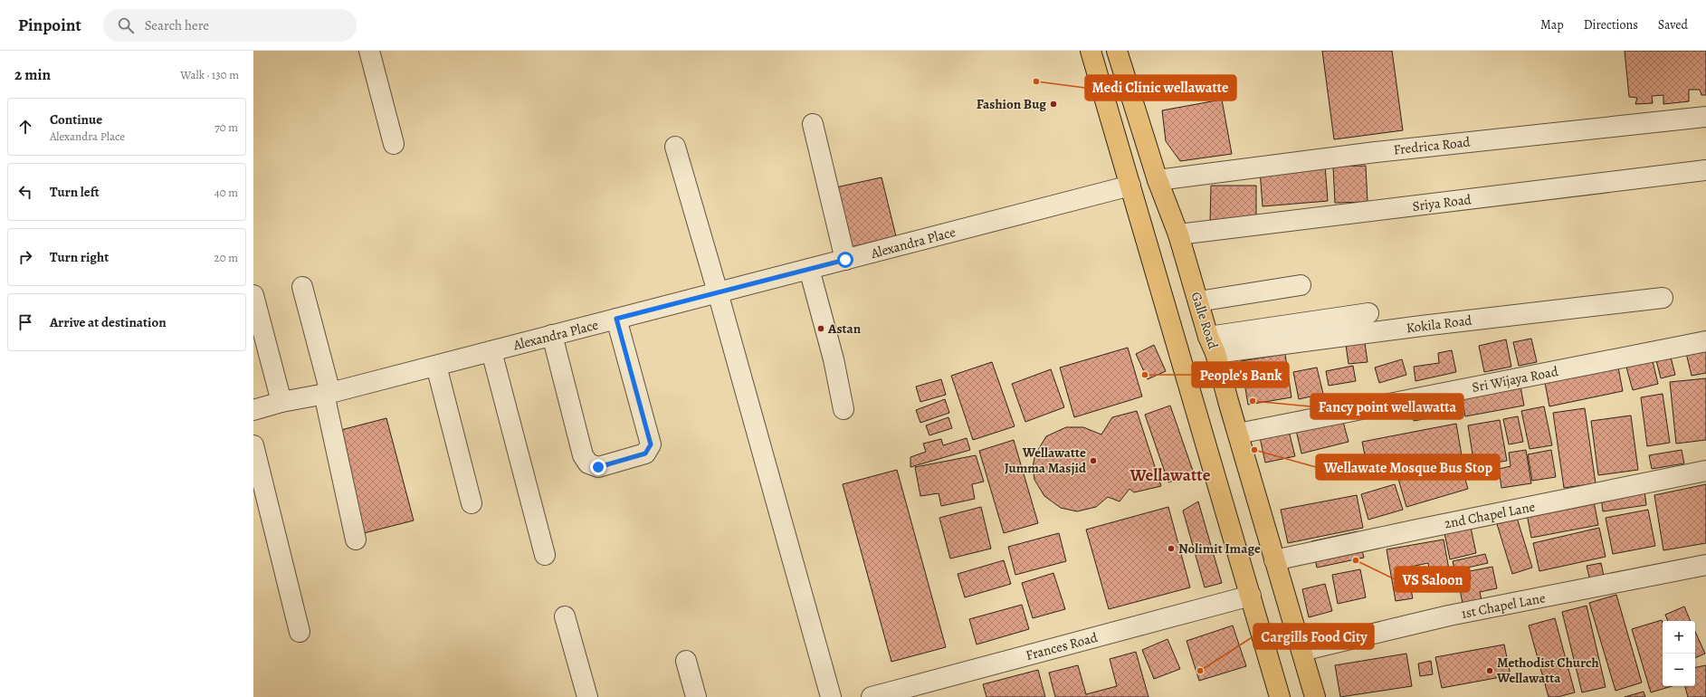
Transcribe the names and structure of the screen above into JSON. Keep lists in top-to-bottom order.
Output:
{
  "streets": {
    "highway": ["Galle Road"],
    "street": [
      "Fredrica Road",
      "Sriya Road",
      "Alexandra Place",
      "Kokila Road",
      "Sri Wijaya Road",
      "2nd Chapel Lane",
      "1st Chapel Lane",
      "Frances Road"
    ]
  },
  "crossings": [
    ["Fredrica Road", "Galle Road"],
    ["Sriya Road", "Galle Road"],
    ["Galle Road", "Kokila Road"],
    ["Galle Road", "Sri Wijaya Road"],
    ["Galle Road", "2nd Chapel Lane"],
    ["Galle Road", "1st Chapel Lane"]
  ],
  "districts": ["Wellawatte"],
  "places": [
    "Medi Clinic wellawatte",
    "Fashion Bug",
    "Astan",
    "People's Bank",
    "Fancy point wellawatta",
    "Wellawate Mosque Bus Stop",
    "Wellawatte Jumma Masjid",
    "Nolimit Image",
    "VS Saloon",
    "Cargills Food City",
    "Methodist Church Wellawatta"
  ],
  "page": {
    "header": "Pinpoint",
    "search": "Search here",
    "nav": ["Map", "Directions", "Saved"],
    "heading": ["2 min", "Walk · 130 m"],
    "list": [
      ["Continue", "Alexandra Place", "70 m"],
      ["Turn left", "40 m"],
      ["Turn right", "20 m"],
      "Arrive at destination"
    ],
    "map_buttons": ["+", "−"]
  }
}
